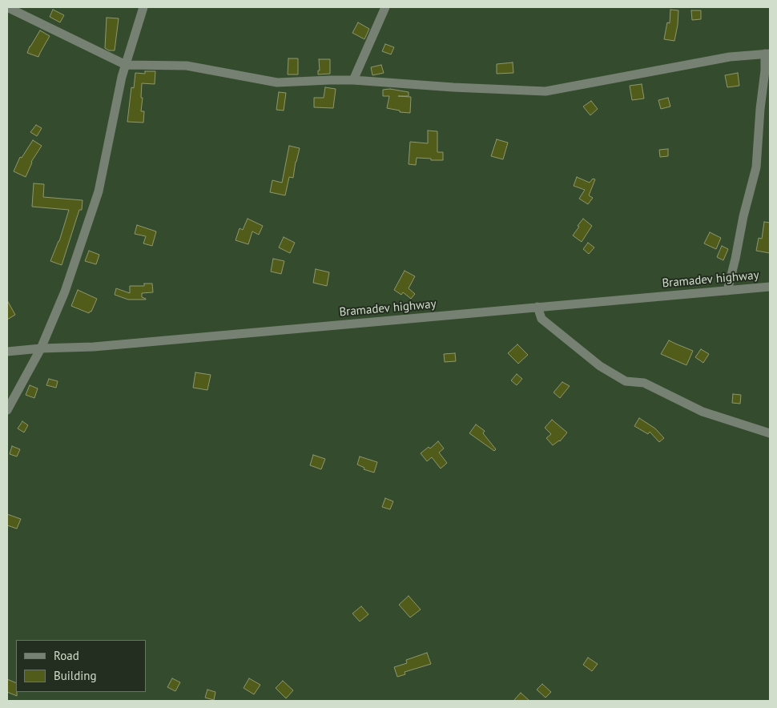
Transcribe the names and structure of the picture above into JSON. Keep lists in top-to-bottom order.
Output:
{
  "streets": {
    "street": ["Bramadev highway"]
  },
  "legend": ["Road", "Building"]
}
